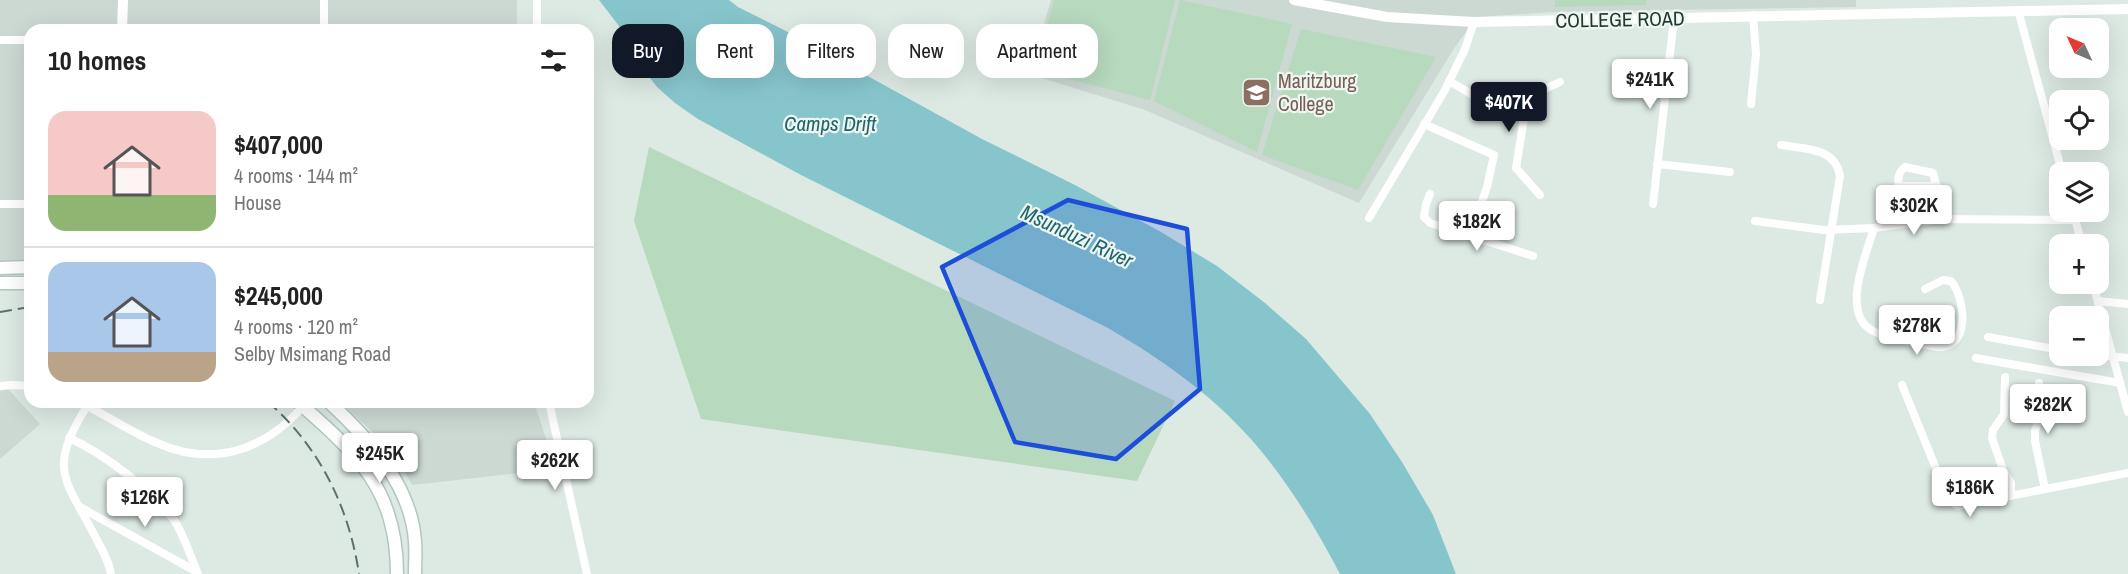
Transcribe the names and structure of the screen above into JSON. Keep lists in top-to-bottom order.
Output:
{
  "streets": {
    "street": ["COLLEGE ROAD"]
  },
  "water": ["Camps Drift", "Msunduzi River"],
  "places": {
    "school or university": ["Maritzburg College"]
  },
  "north": "top left",
  "page": {
    "map_buttons": ["+", "−"],
    "chip": [
      "Buy",
      "Rent",
      "Filters",
      "New",
      "Apartment"
    ],
    "heading": "10 homes",
    "price": [
      "$241K",
      "$407K",
      "$302K",
      "$182K",
      "$278K",
      "$282K",
      "$245K",
      "$262K",
      "$186K",
      "$126K"
    ],
    "list": [
      {
        "name": "$407,000",
        "note": "4 rooms · 144 m² · House"
      },
      {
        "name": "$245,000",
        "note": "4 rooms · 120 m² · Selby Msimang Road"
      }
    ]
  }
}
